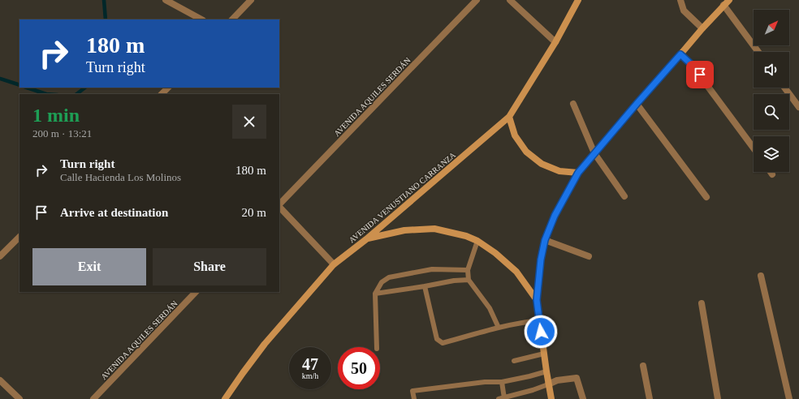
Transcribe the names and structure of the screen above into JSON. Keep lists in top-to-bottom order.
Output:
{
  "streets": {
    "main road": ["AVENIDA VENUSTIANO CARRANZA"],
    "street": ["AVENIDA AQUILES SERDÁN"]
  },
  "north": "top right",
  "page": {
    "turn": ["180 m", "Turn right"],
    "heading": ["1 min", "200 m · 13:21"],
    "list": [
      {
        "name": "Turn right",
        "note": "Calle Hacienda Los Molinos",
        "value": "180 m"
      },
      {
        "name": "Arrive at destination",
        "value": "20 m"
      }
    ],
    "buttons": ["Exit", "Share"],
    "speed": "47 km/h",
    "limit": "50"
  }
}
